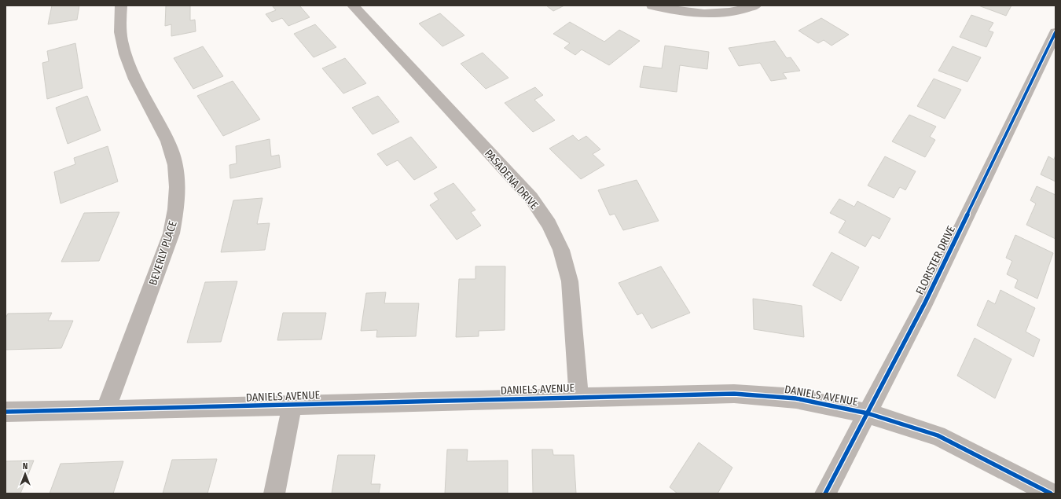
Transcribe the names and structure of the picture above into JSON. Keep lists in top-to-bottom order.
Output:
{
  "streets": {
    "street": [
      "PASADENA DRIVE",
      "BEVERLY PLACE",
      "FLORISTER DRIVE",
      "DANIELS AVENUE"
    ]
  },
  "crossings": [
    ["PASADENA DRIVE", "DANIELS AVENUE"],
    ["BEVERLY PLACE", "DANIELS AVENUE"],
    ["FLORISTER DRIVE", "DANIELS AVENUE"]
  ],
  "north": "top"
}
